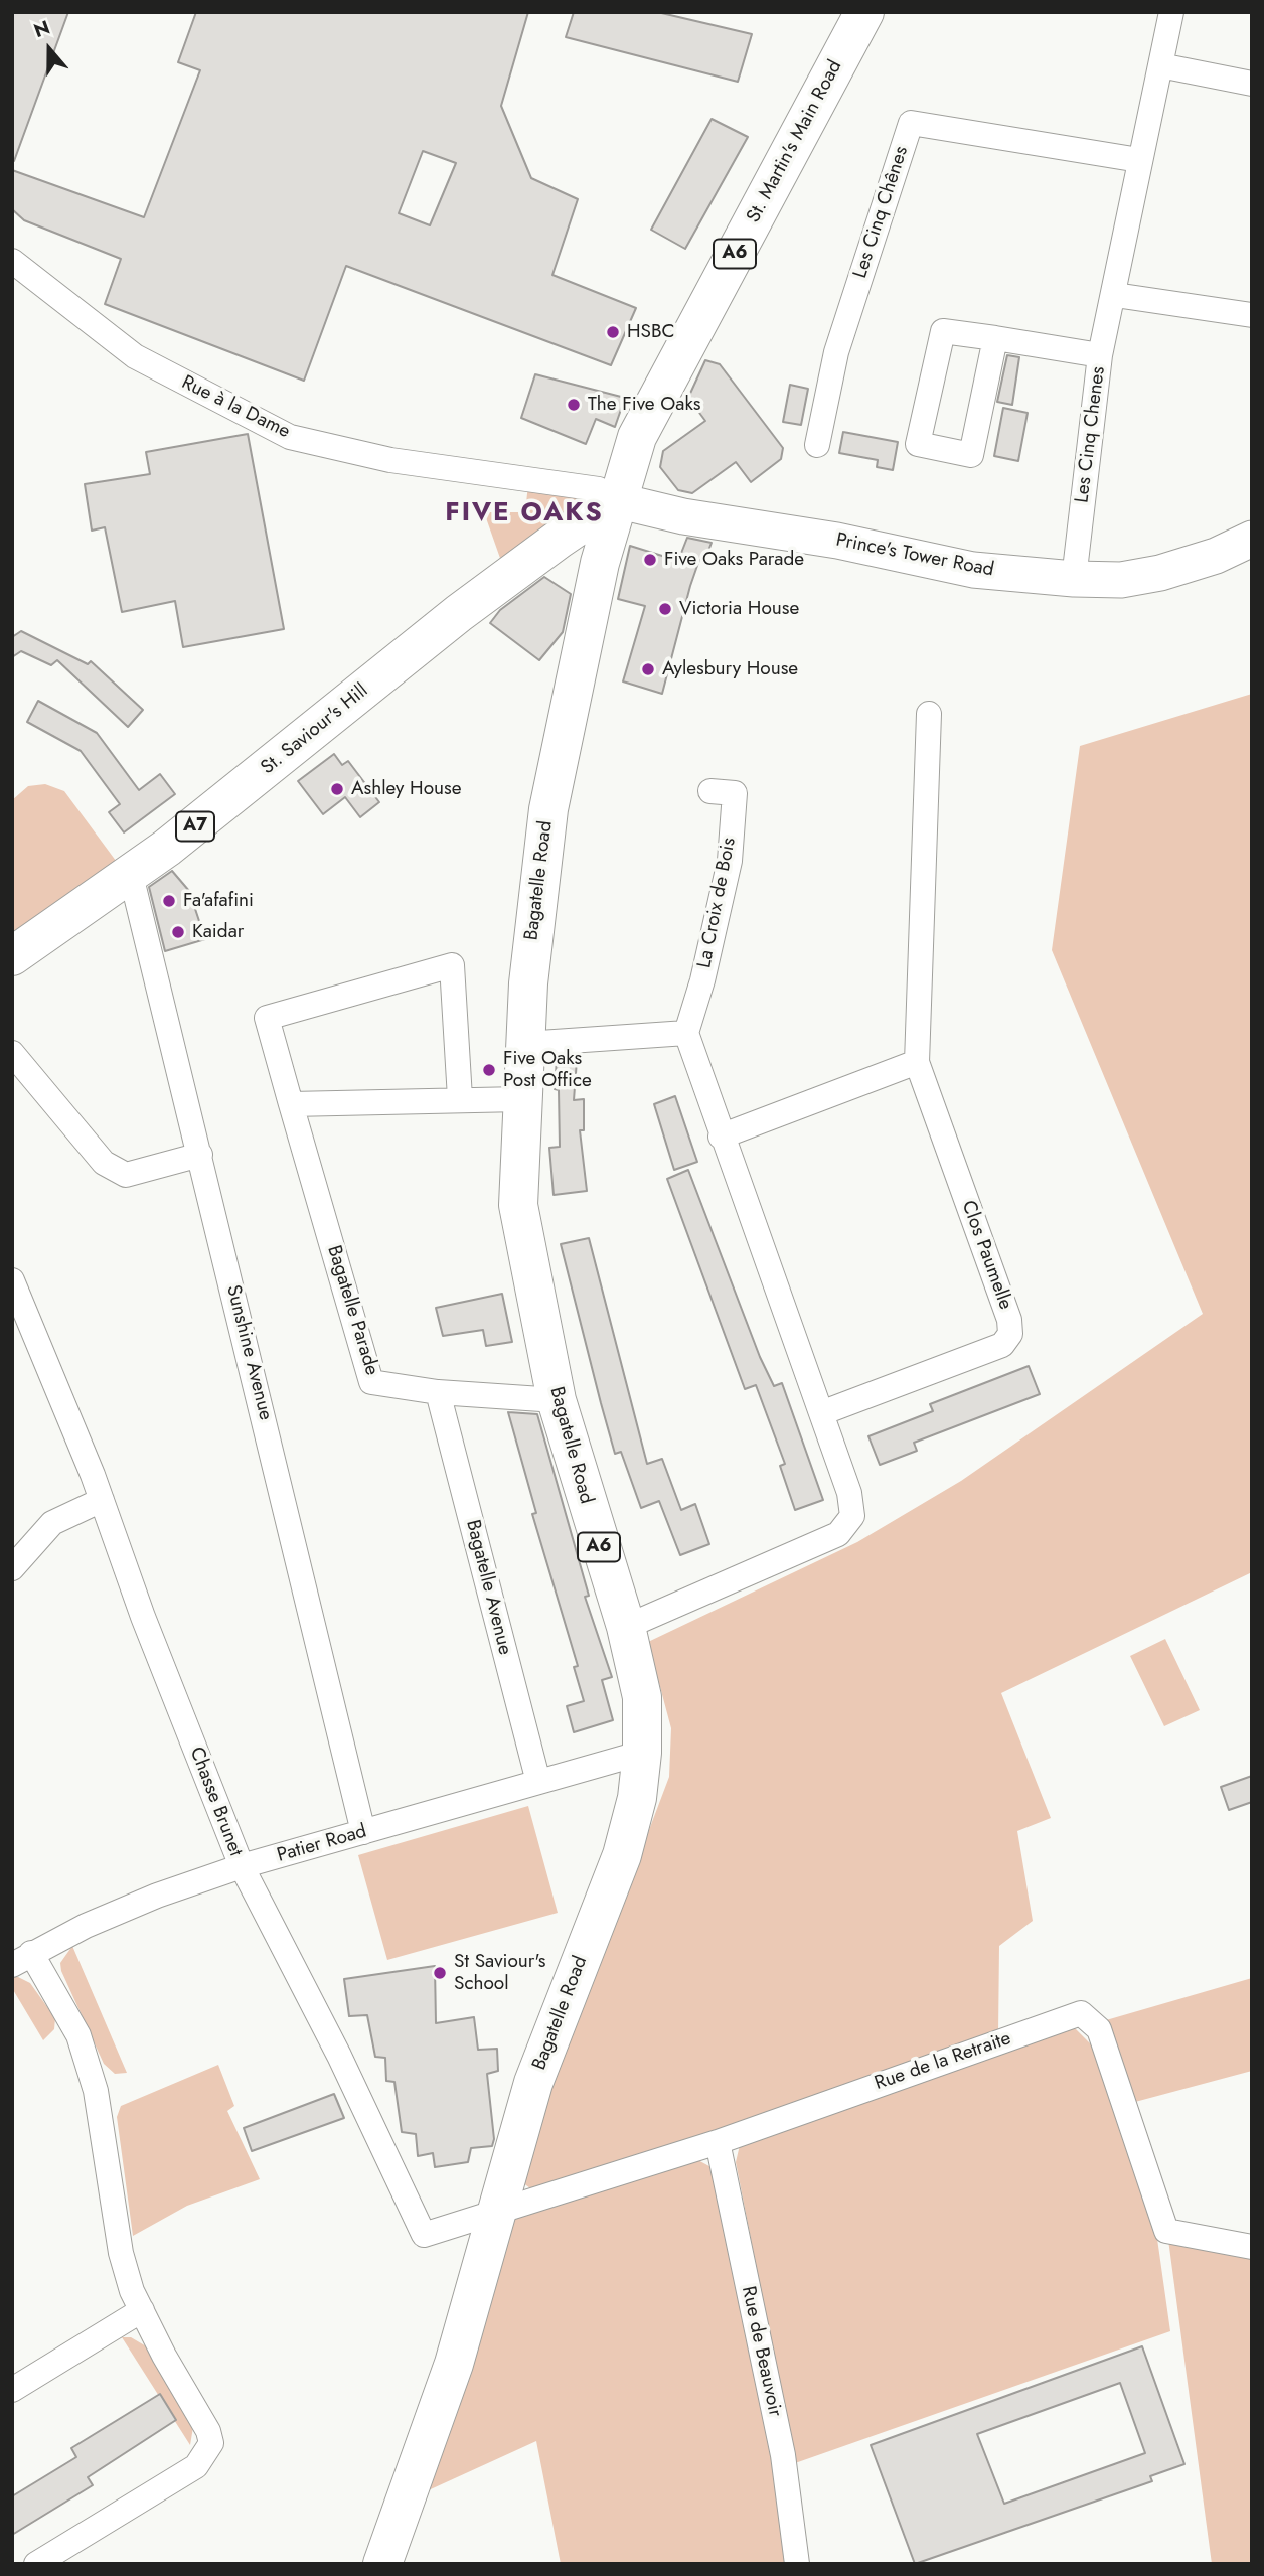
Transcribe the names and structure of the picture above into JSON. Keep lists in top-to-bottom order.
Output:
{
  "streets": {
    "main road": [
      "St. Martin's Main Road",
      "A6",
      "Prince's Tower Road",
      "St. Saviour's Hill",
      "A7",
      "Bagatelle Road"
    ],
    "street": [
      "Les Cinq Chênes",
      "Rue à la Dame",
      "Les Cinq Chenes",
      "La Croix de Bois",
      "Clos Paumelle",
      "Bagatelle Parade",
      "Sunshine Avenue",
      "Bagatelle Avenue",
      "Chasse Brunet",
      "Patier Road",
      "Rue de la Retraite",
      "Rue de Beauvoir"
    ]
  },
  "crossings": [
    ["St. Martin's Main Road", "Rue à la Dame"],
    ["St. Martin's Main Road", "Prince's Tower Road"],
    ["St. Martin's Main Road", "St. Saviour's Hill"],
    ["St. Martin's Main Road", "Bagatelle Road"],
    ["Rue à la Dame", "Prince's Tower Road"],
    ["Rue à la Dame", "St. Saviour's Hill"],
    ["Rue à la Dame", "Bagatelle Road"],
    ["Les Cinq Chenes", "Prince's Tower Road"],
    ["Prince's Tower Road", "St. Saviour's Hill"],
    ["Prince's Tower Road", "Bagatelle Road"],
    ["St. Saviour's Hill", "Bagatelle Road"],
    ["St. Saviour's Hill", "Sunshine Avenue"],
    ["Bagatelle Road", "Bagatelle Parade"],
    ["Bagatelle Road", "Chasse Brunet"],
    ["Bagatelle Road", "Patier Road"],
    ["Bagatelle Road", "Rue de la Retraite"],
    ["Bagatelle Parade", "Bagatelle Avenue"],
    ["Sunshine Avenue", "Patier Road"],
    ["Bagatelle Avenue", "Patier Road"],
    ["Chasse Brunet", "Patier Road"],
    ["Chasse Brunet", "Rue de la Retraite"],
    ["Rue de la Retraite", "Rue de Beauvoir"]
  ],
  "districts": ["FIVE OAKS"],
  "places": [
    "HSBC",
    "The Five Oaks",
    "Five Oaks Parade",
    "Victoria House",
    "Aylesbury House",
    "Ashley House",
    "Fa'afafini",
    "Kaidar",
    "Five Oaks Post Office",
    "St Saviour's School"
  ],
  "north": "top"
}
